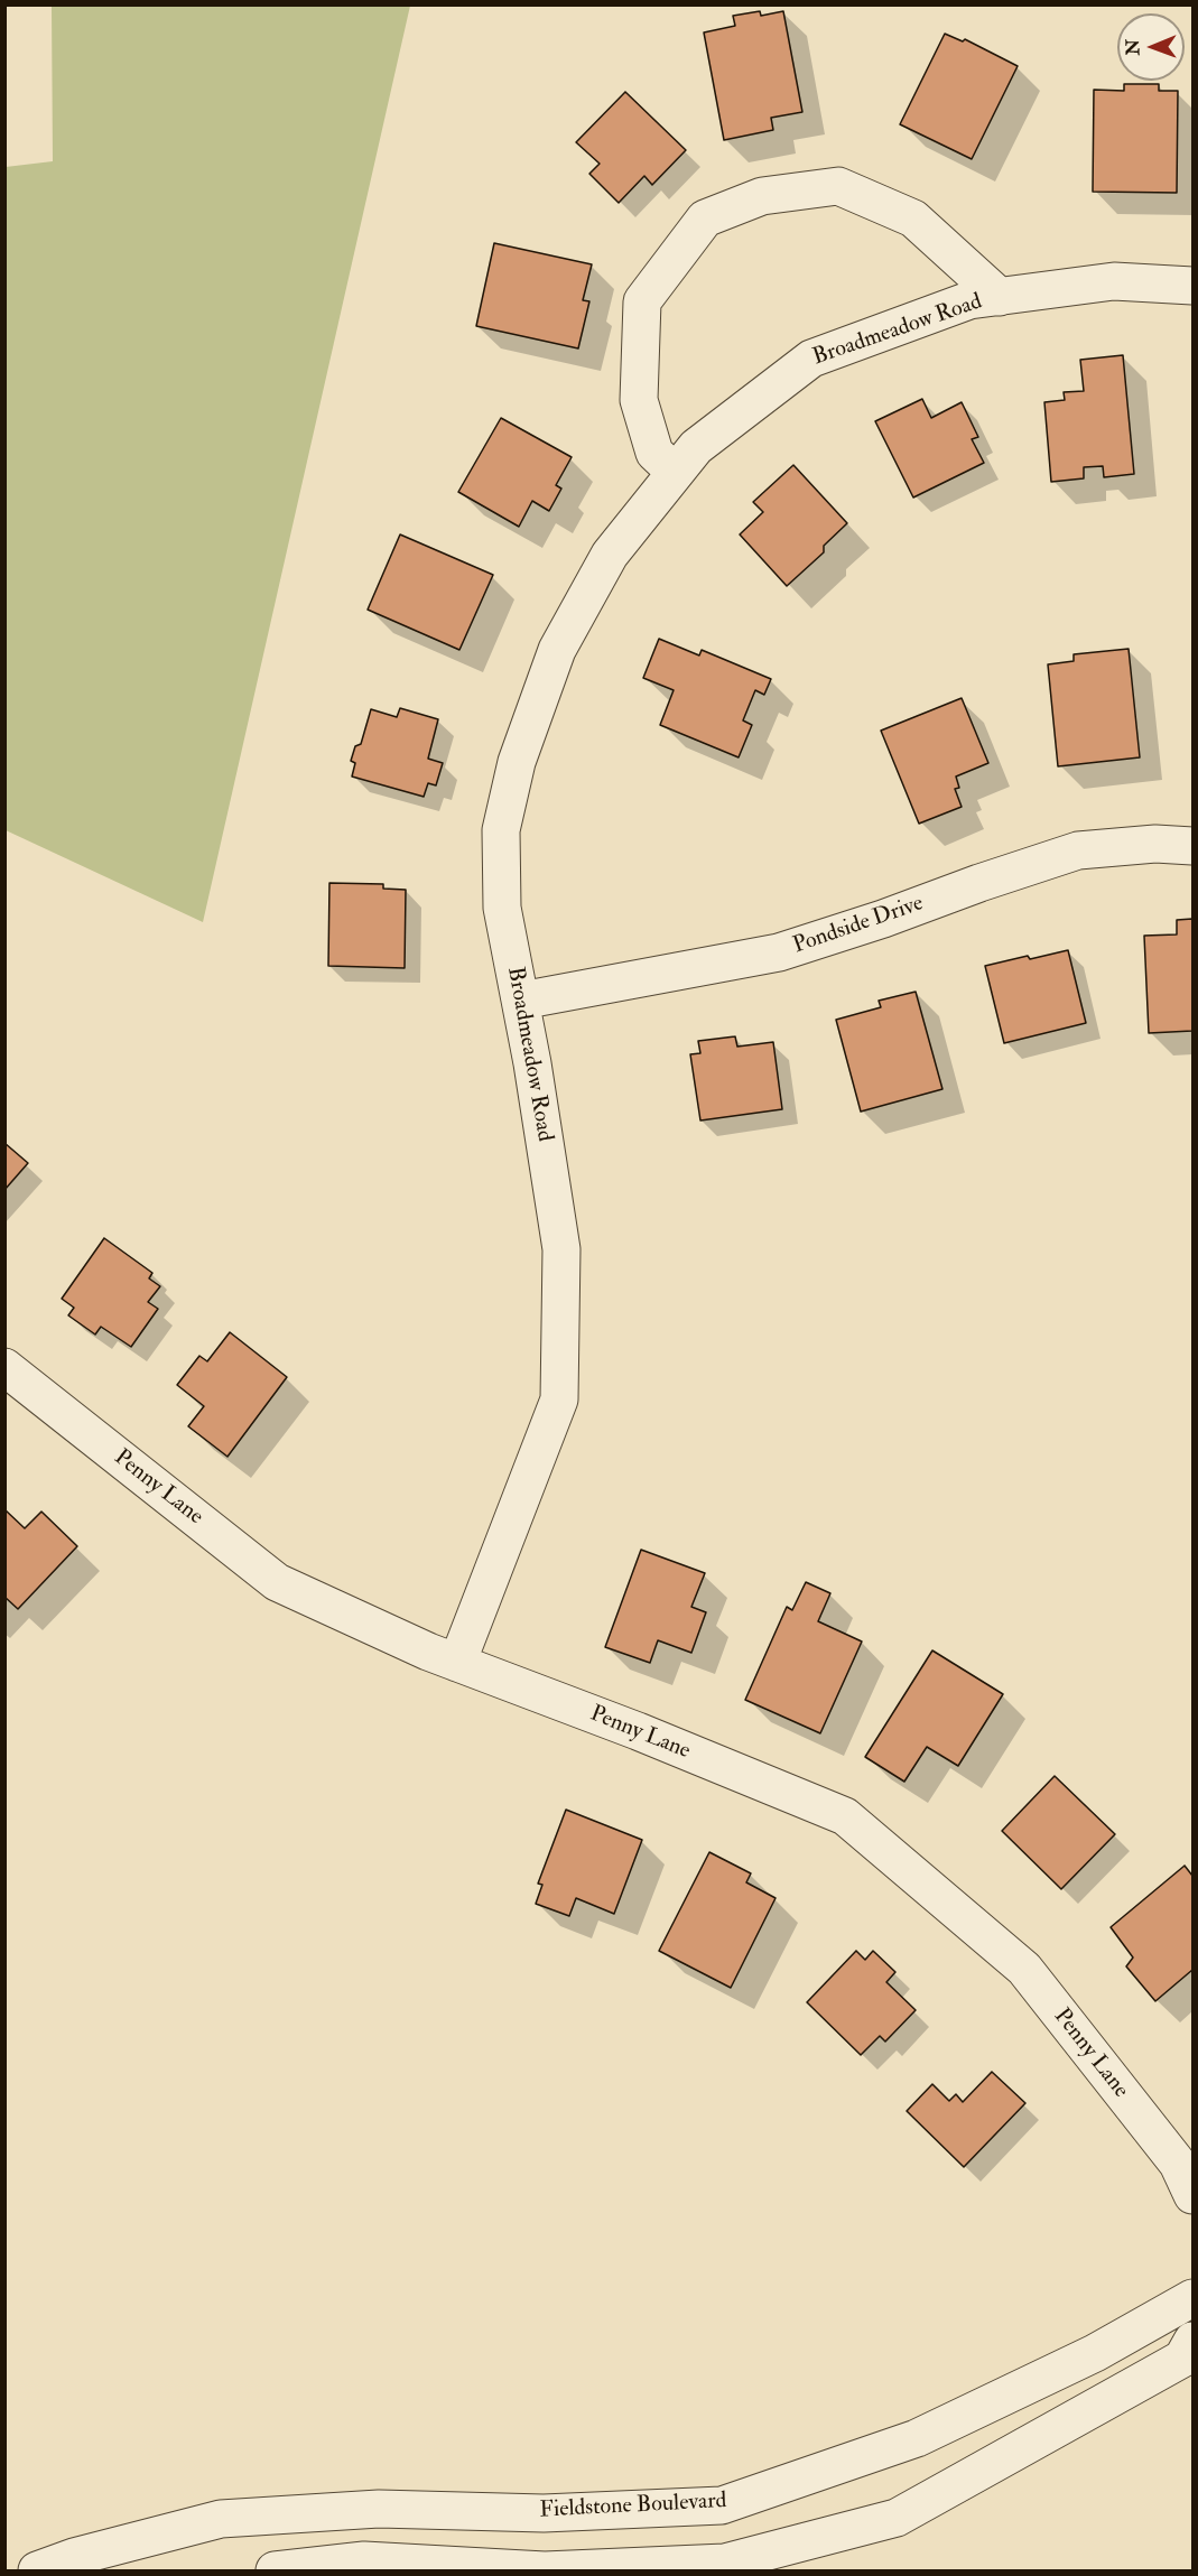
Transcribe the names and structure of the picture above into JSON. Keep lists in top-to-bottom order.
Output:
{
  "streets": {
    "street": [
      "Broadmeadow Road",
      "Pondside Drive",
      "Penny Lane",
      "Fieldstone Boulevard"
    ]
  },
  "crossings": [
    ["Broadmeadow Road", "Pondside Drive"],
    ["Broadmeadow Road", "Penny Lane"]
  ],
  "north": "left"
}
